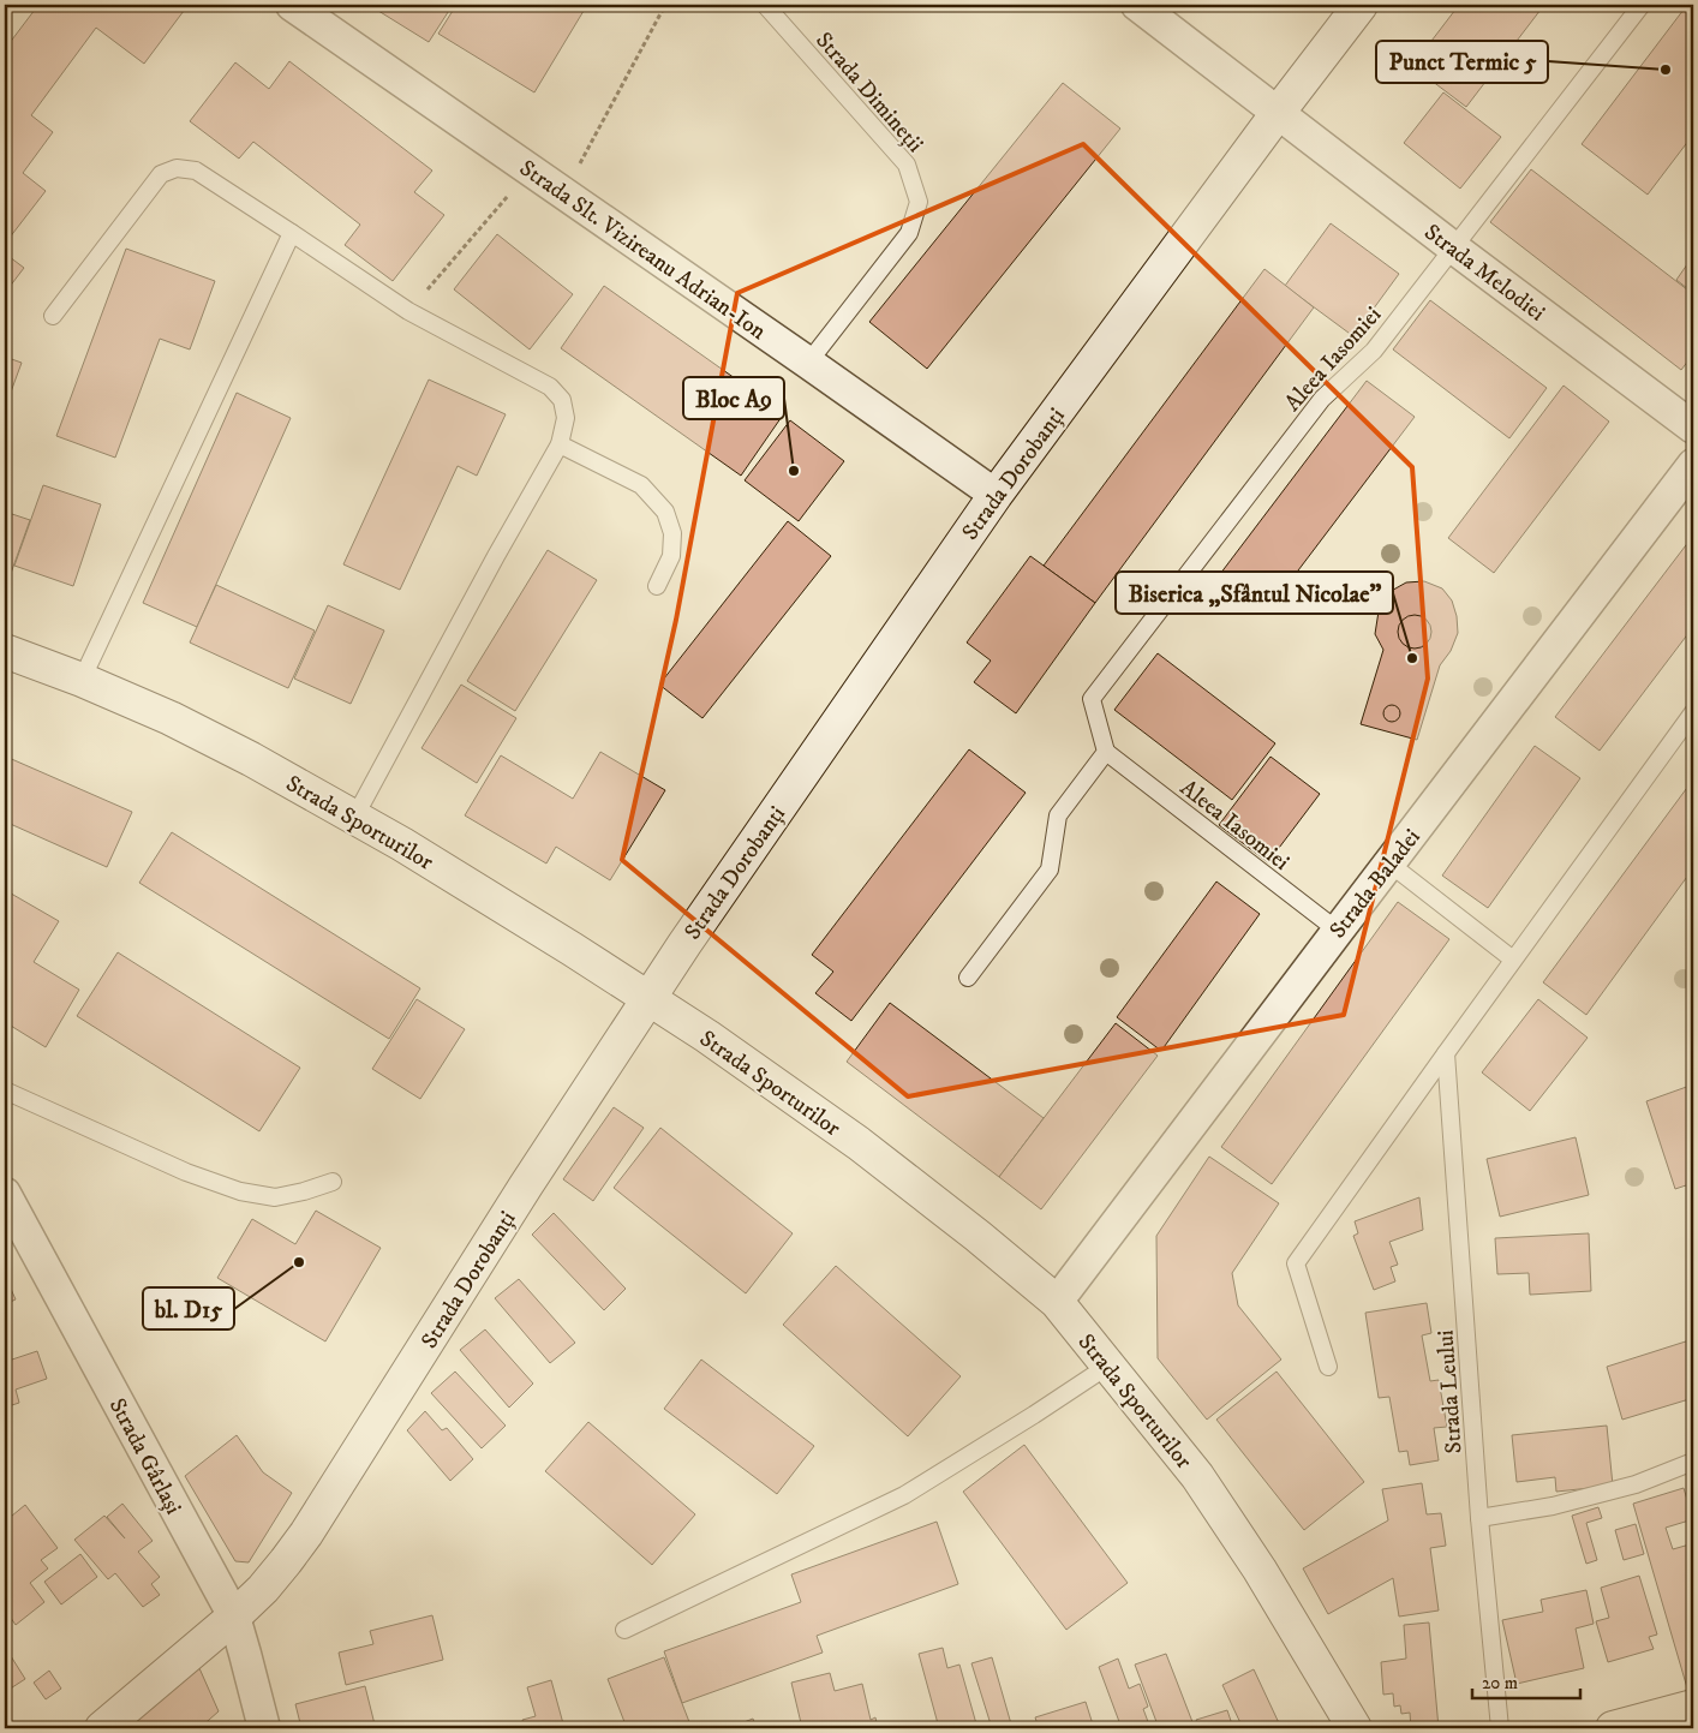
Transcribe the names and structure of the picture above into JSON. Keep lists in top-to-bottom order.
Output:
{
  "streets": {
    "main road": ["Strada Dorobanți", "Strada Sporturilor"],
    "street": [
      "Strada Slt. Vizireanu Adrian-Ion",
      "Strada Melodiei",
      "Strada Baladei",
      "Strada Gârlași"
    ],
    "lane": ["Strada Dimineții", "Aleea Iasomiei", "Strada Leului"]
  },
  "crossings": [
    ["Strada Dimineții", "Strada Slt. Vizireanu Adrian-Ion"],
    ["Strada Slt. Vizireanu Adrian-Ion", "Strada Dorobanți"],
    ["Strada Melodiei", "Aleea Iasomiei"],
    ["Strada Melodiei", "Strada Dorobanți"],
    ["Aleea Iasomiei", "Strada Baladei"],
    ["Strada Dorobanți", "Strada Sporturilor"],
    ["Strada Dorobanți", "Strada Gârlași"],
    ["Strada Sporturilor", "Strada Baladei"]
  ],
  "places": [
    "Punct Termic 5",
    "Bloc A9",
    "Biserica „Sfântul Nicolae\"",
    "bl. D15"
  ],
  "scale_bar": "20 m"
}
